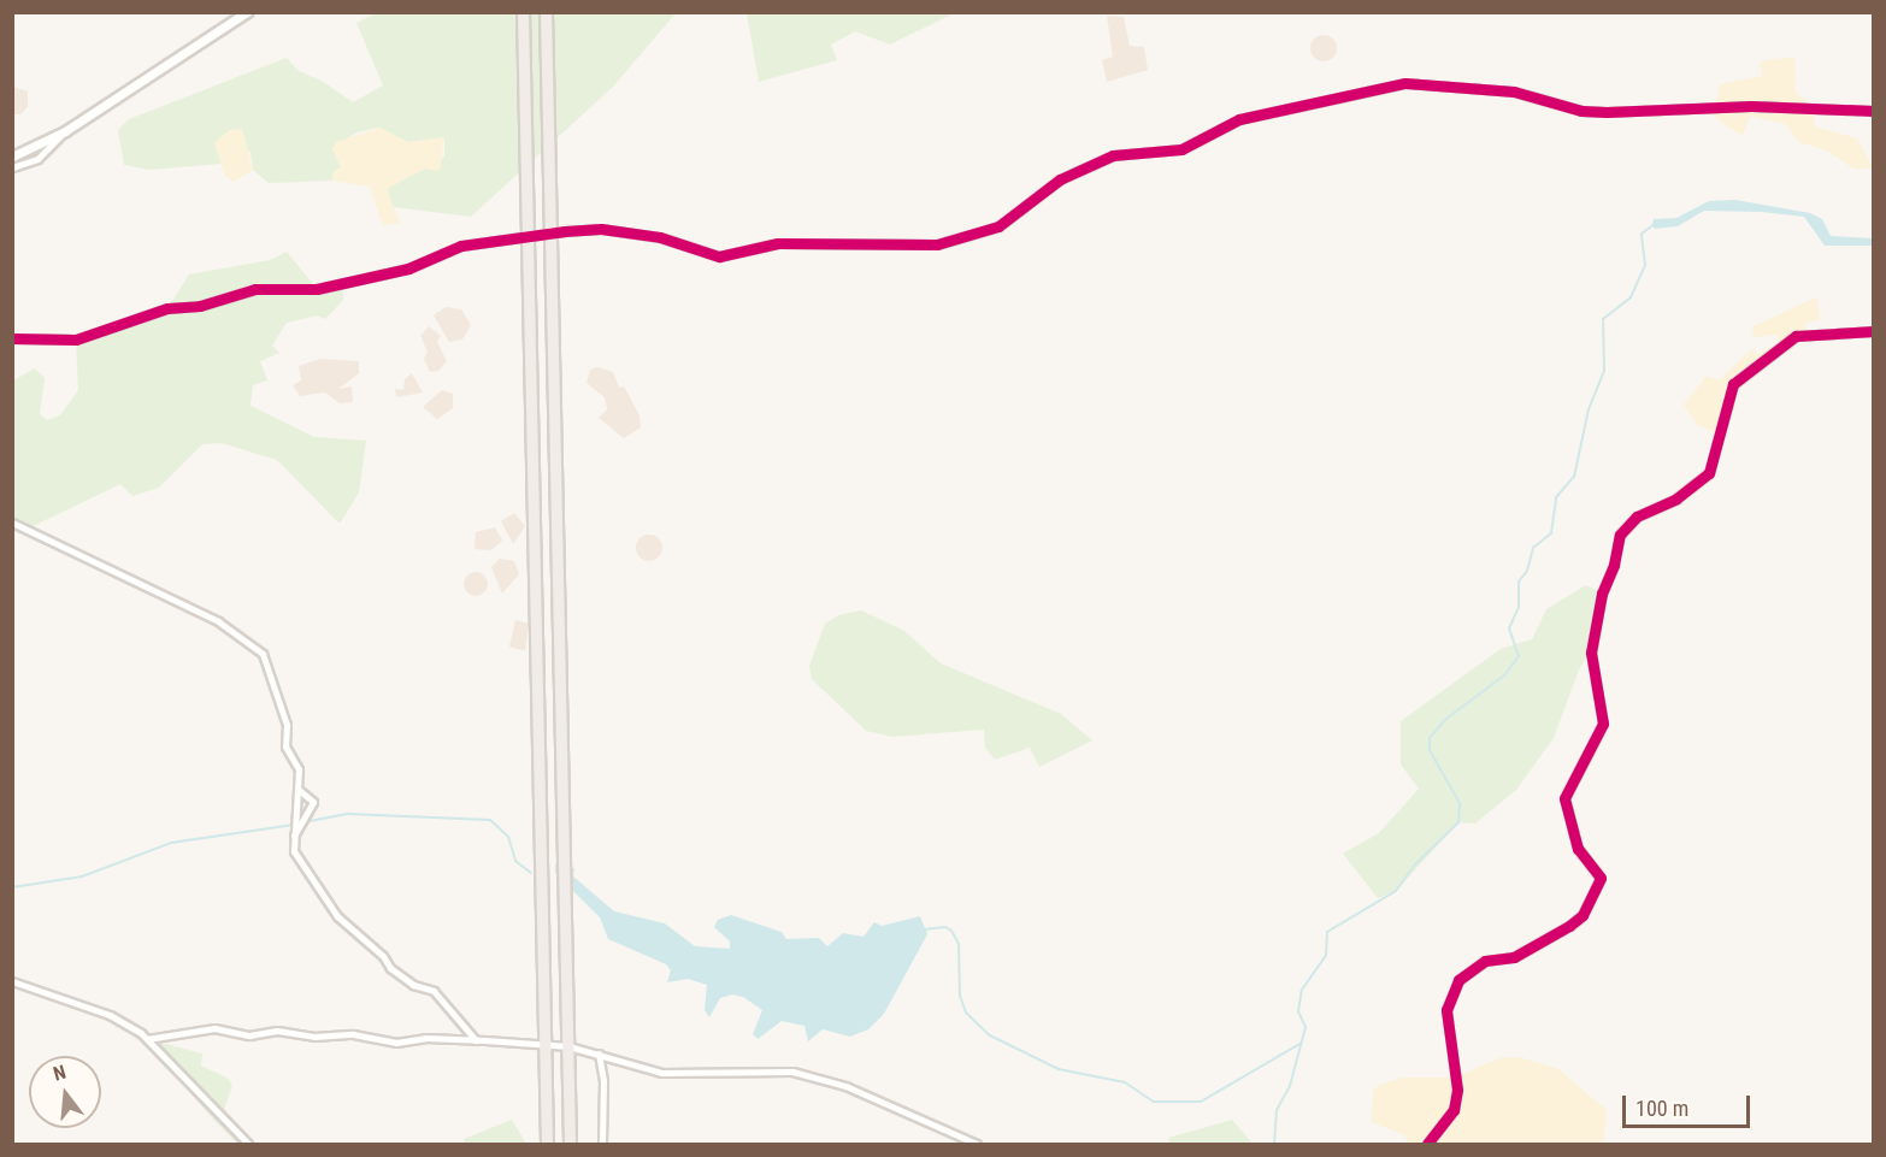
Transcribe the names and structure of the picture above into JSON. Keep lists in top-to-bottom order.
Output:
{
  "scale_bar": "100 m",
  "north": "top"
}
